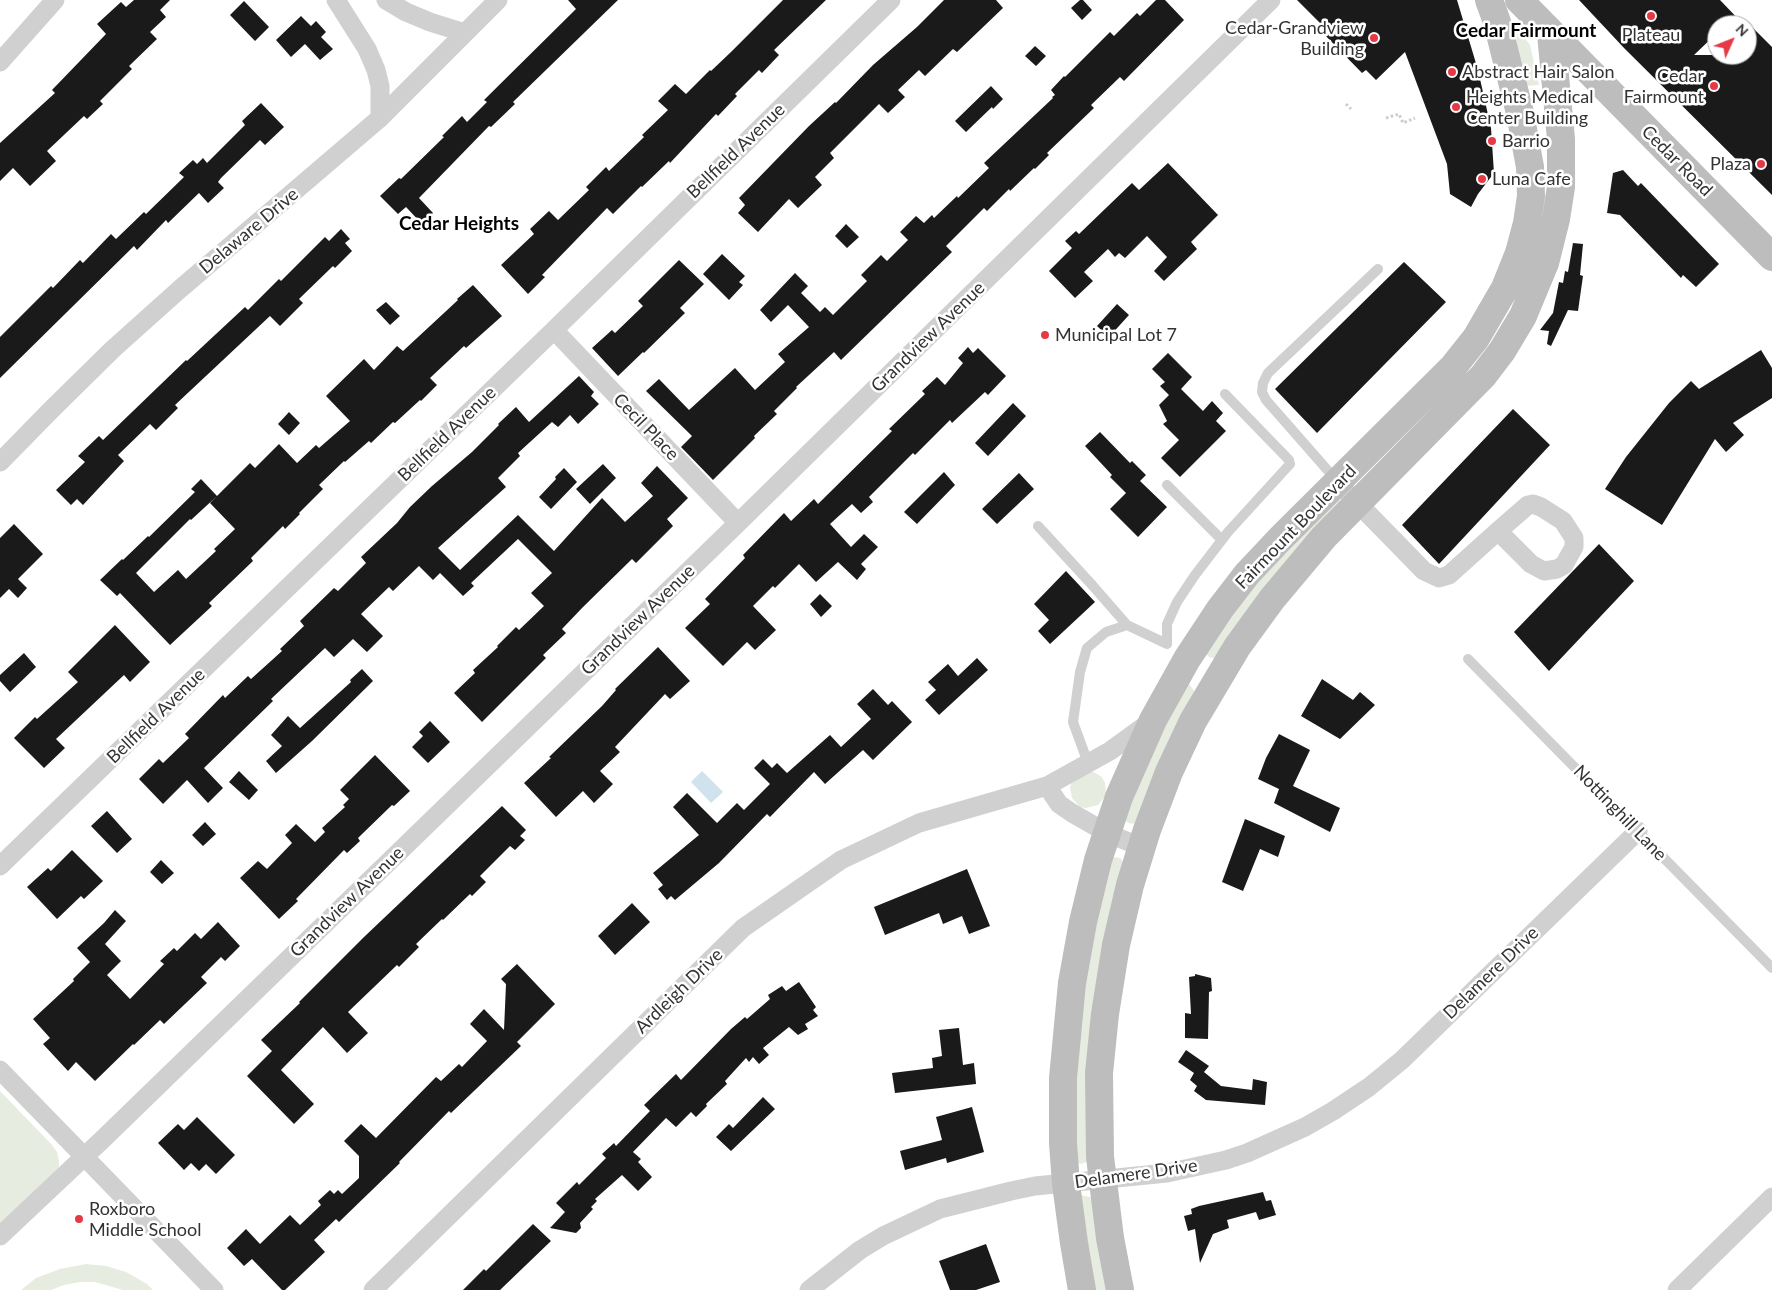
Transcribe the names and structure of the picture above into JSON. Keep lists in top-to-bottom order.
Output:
{
  "streets": {
    "main road": ["Cedar Road", "Fairmount Boulevard"],
    "street": [
      "Bellfield Avenue",
      "Delaware Drive",
      "Grandview Avenue",
      "Cecil Place",
      "Delamere Drive",
      "Ardleigh Drive"
    ],
    "lane": ["Nottinghill Lane"]
  },
  "crossings": [
    ["Bellfield Avenue", "Cecil Place"],
    ["Cedar Road", "Fairmount Boulevard"],
    ["Grandview Avenue", "Cecil Place"],
    ["Fairmount Boulevard", "Delamere Drive"],
    ["Fairmount Boulevard", "Ardleigh Drive"],
    ["Nottinghill Lane", "Delamere Drive"]
  ],
  "districts": ["Cedar Fairmount", "Cedar Heights"],
  "places": [
    "Plateau",
    "Cedar-Grandview Building",
    "Abstract Hair Salon",
    "Cedar Fairmount",
    "Heights Medical Center Building",
    "Barrio",
    "Plaza",
    "Luna Cafe",
    "Municipal Lot 7",
    "Roxboro Middle School"
  ],
  "north": "top right"
}
